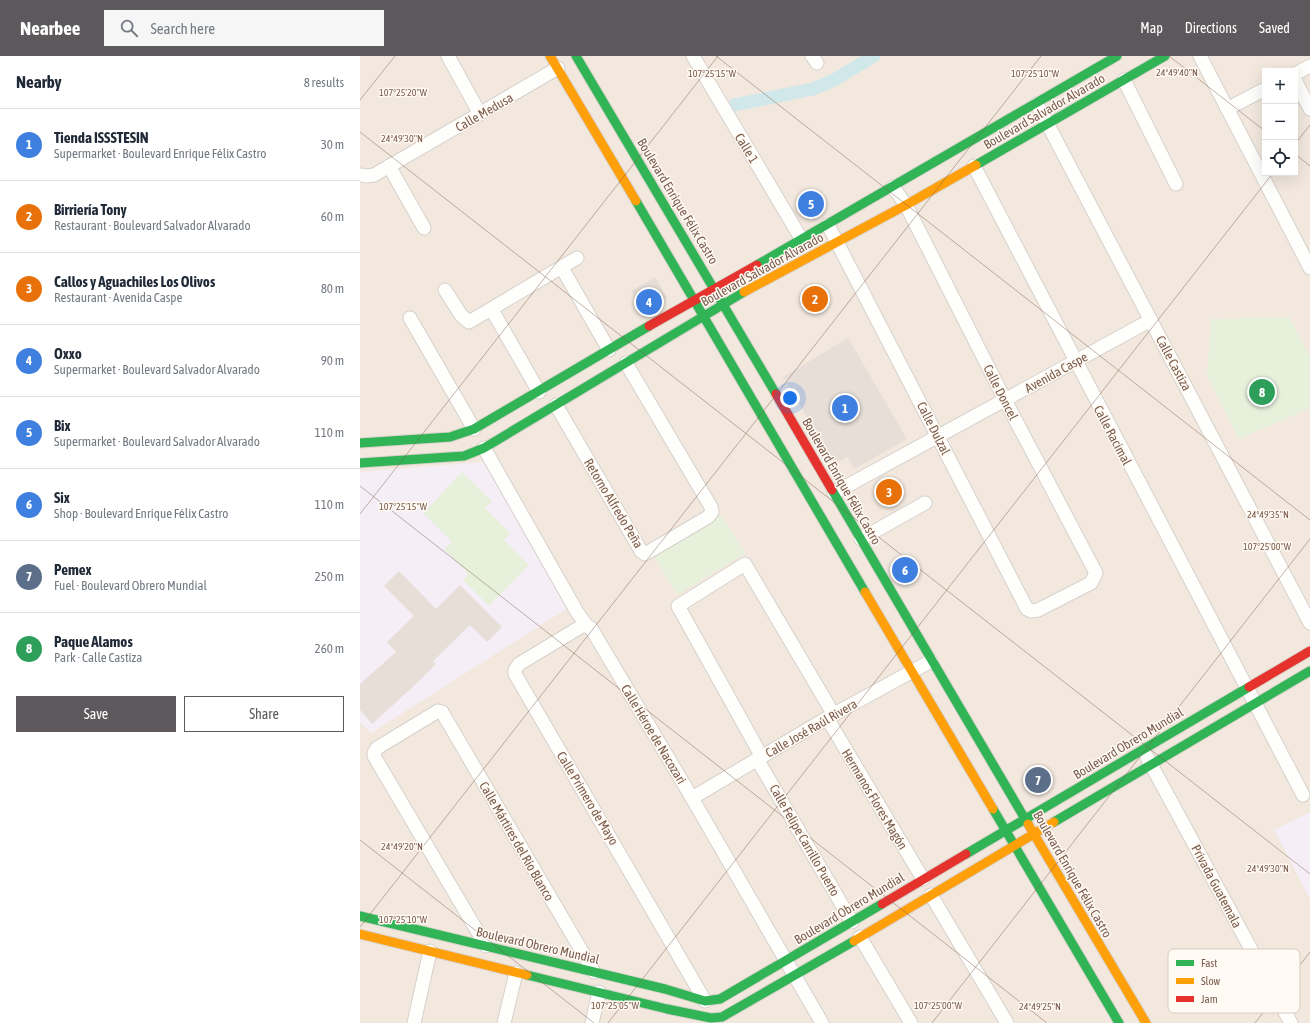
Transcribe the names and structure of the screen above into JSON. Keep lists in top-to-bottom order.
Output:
{
  "streets": {
    "street": [
      "Boulevard Salvador Alvarado",
      "Calle Medusa",
      "Calle 1",
      "Boulevard Enrique Félix Castro",
      "Calle Castiza",
      "Avenida Caspe",
      "Calle Doncel",
      "Calle Dulzal",
      "Calle Racimal",
      "Retorno Alfredo Peña",
      "Calle José Raúl Rivera",
      "Calle Héroe de Nacozari",
      "Boulevard Obrero Mundial",
      "Calle Primero de Mayo",
      "Hermanos Flores Magón",
      "Calle Felipe Carrillo Puerto",
      "Calle Mártires del Río Blanco",
      "Privada Guatemala"
    ]
  },
  "crossings": [
    ["Boulevard Salvador Alvarado", "Calle 1"],
    ["Boulevard Salvador Alvarado", "Boulevard Enrique Félix Castro"],
    ["Boulevard Salvador Alvarado", "Calle Castiza"],
    ["Boulevard Salvador Alvarado", "Calle Doncel"],
    ["Boulevard Salvador Alvarado", "Calle Dulzal"],
    ["Boulevard Salvador Alvarado", "Calle Racimal"],
    ["Boulevard Salvador Alvarado", "Retorno Alfredo Peña"],
    ["Boulevard Salvador Alvarado", "Calle Héroe de Nacozari"],
    ["Boulevard Enrique Félix Castro", "Avenida Caspe"],
    ["Boulevard Enrique Félix Castro", "Calle José Raúl Rivera"],
    ["Boulevard Enrique Félix Castro", "Boulevard Obrero Mundial"],
    ["Calle Castiza", "Avenida Caspe"],
    ["Avenida Caspe", "Calle Doncel"],
    ["Avenida Caspe", "Calle Dulzal"],
    ["Avenida Caspe", "Calle Racimal"],
    ["Calle Doncel", "Calle Dulzal"],
    ["Calle Racimal", "Boulevard Obrero Mundial"],
    ["Calle José Raúl Rivera", "Calle Héroe de Nacozari"],
    ["Calle José Raúl Rivera", "Hermanos Flores Magón"],
    ["Calle José Raúl Rivera", "Calle Felipe Carrillo Puerto"],
    ["Calle Héroe de Nacozari", "Boulevard Obrero Mundial"],
    ["Calle Héroe de Nacozari", "Calle Primero de Mayo"],
    ["Boulevard Obrero Mundial", "Calle Primero de Mayo"],
    ["Boulevard Obrero Mundial", "Hermanos Flores Magón"],
    ["Boulevard Obrero Mundial", "Calle Felipe Carrillo Puerto"],
    ["Boulevard Obrero Mundial", "Calle Mártires del Río Blanco"],
    ["Boulevard Obrero Mundial", "Privada Guatemala"],
    ["Hermanos Flores Magón", "Calle Felipe Carrillo Puerto"]
  ],
  "legend": ["Fast", "Slow", "Jam"],
  "page": {
    "header": "Nearbee",
    "search": "Search here",
    "nav": ["Map", "Directions", "Saved"],
    "heading": ["Nearby", "8 results"],
    "map_buttons": ["+", "−"],
    "list": [
      {
        "mark": "1",
        "name": "Tienda ISSSTESIN",
        "note": "Supermarket · Boulevard Enrique Félix Castro",
        "value": "30 m"
      },
      {
        "mark": "2",
        "name": "Birriería Tony",
        "note": "Restaurant · Boulevard Salvador Alvarado",
        "value": "60 m"
      },
      {
        "mark": "3",
        "name": "Callos y Aguachiles Los Olivos",
        "note": "Restaurant · Avenida Caspe",
        "value": "80 m"
      },
      {
        "mark": "4",
        "name": "Oxxo",
        "note": "Supermarket · Boulevard Salvador Alvarado",
        "value": "90 m"
      },
      {
        "mark": "5",
        "name": "Bix",
        "note": "Supermarket · Boulevard Salvador Alvarado",
        "value": "110 m"
      },
      {
        "mark": "6",
        "name": "Six",
        "note": "Shop · Boulevard Enrique Félix Castro",
        "value": "110 m"
      },
      {
        "mark": "7",
        "name": "Pemex",
        "note": "Fuel · Boulevard Obrero Mundial",
        "value": "250 m"
      },
      {
        "mark": "8",
        "name": "Paque Alamos",
        "note": "Park · Calle Castiza",
        "value": "260 m"
      }
    ],
    "pins": [
      "5",
      "2",
      "4",
      "8",
      "1",
      "3",
      "6",
      "7"
    ],
    "buttons": ["Save", "Share"]
  },
  "coordinates": [
    "24°49'40\"N",
    "107°25'15\"W",
    "107°25'10\"W",
    "107°25'20\"W",
    "24°49'30\"N",
    "24°49'35\"N",
    "107°25'00\"W",
    "24°49'20\"N",
    "107°25'05\"W",
    "24°49'25\"N"
  ]
}
